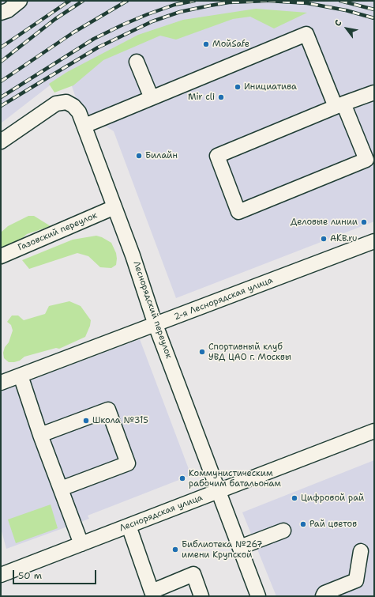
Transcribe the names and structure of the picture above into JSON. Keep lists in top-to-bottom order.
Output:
{
  "streets": {
    "street": [
      "Газовский переулок",
      "2-я Леснорядская улица",
      "Леснорядский переулок",
      "Леснорядская улица"
    ]
  },
  "crossings": [
    ["Газовский переулок", "Леснорядский переулок"],
    ["2-я Леснорядская улица", "Леснорядский переулок"],
    ["Леснорядский переулок", "Леснорядская улица"]
  ],
  "places": [
    "МойSafe",
    "Инициатива",
    "Mir cli",
    "Билайн",
    "Деловые линии",
    "AKB.ru",
    "Спортивный клуб УВД ЦАО г. Москвы",
    "Школа №315",
    "Коммунистическим рабочим батальонам",
    "Цифровой рай",
    "Рай цветов",
    "Библиотека №267 имени Крупской"
  ],
  "scale_bar": "50 m",
  "north": "top left"
}
